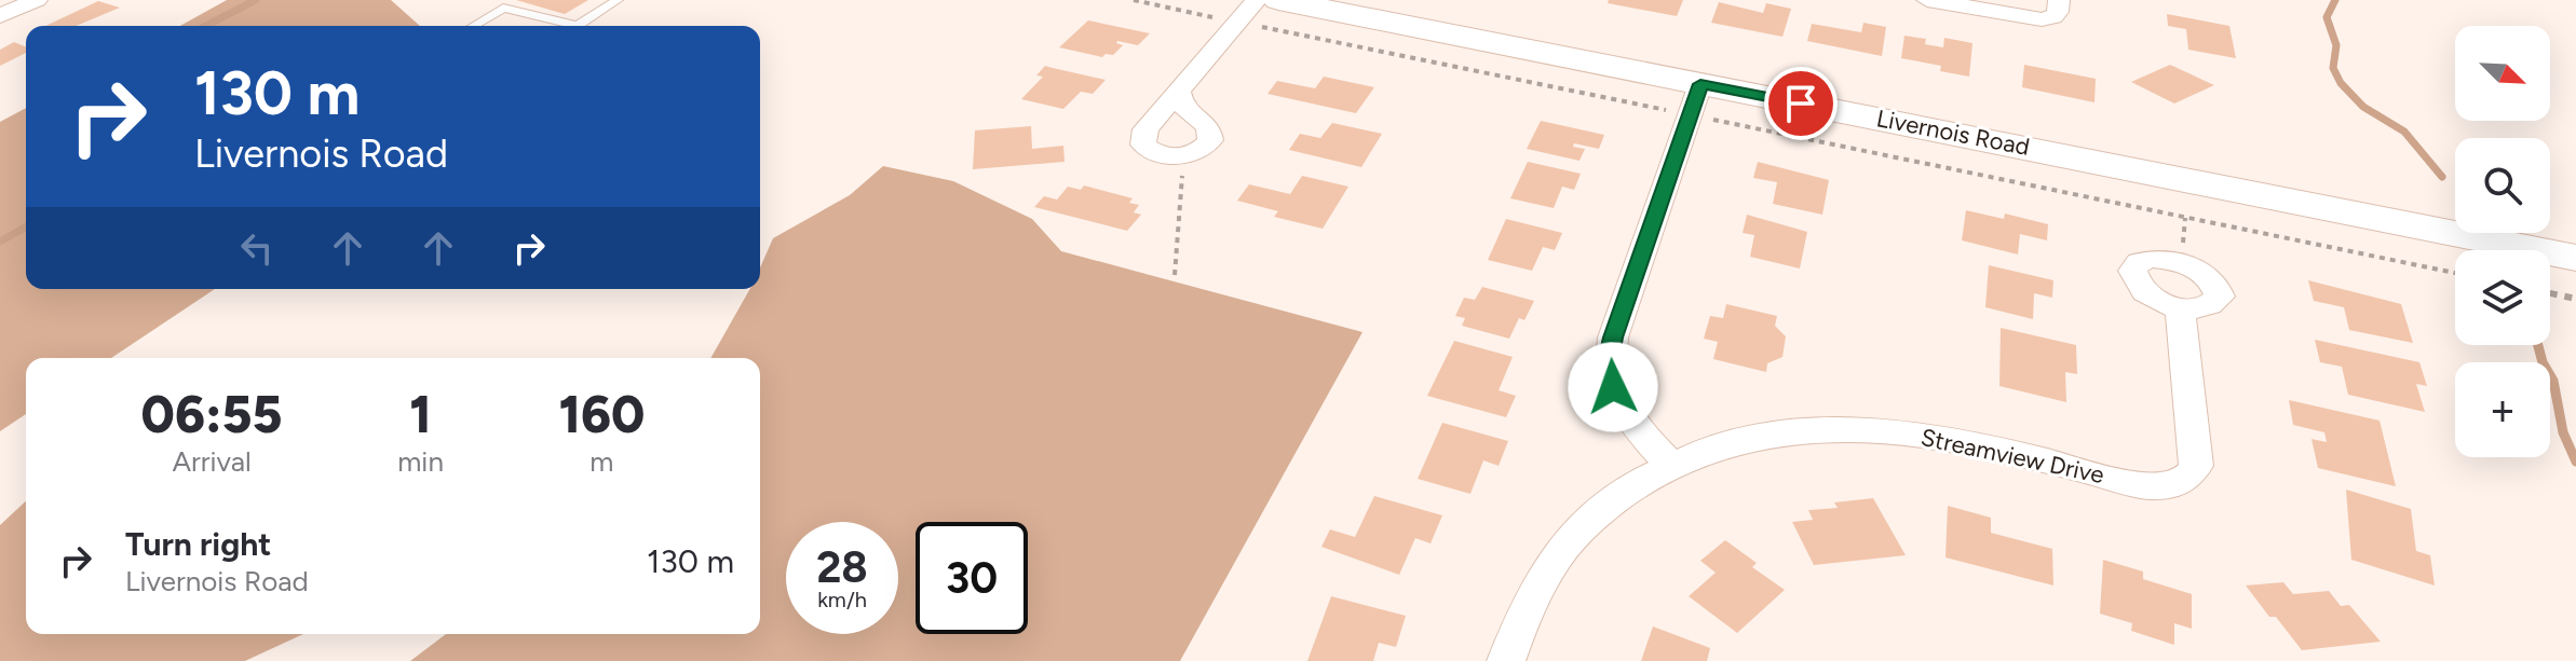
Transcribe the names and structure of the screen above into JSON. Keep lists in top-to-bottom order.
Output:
{
  "streets": {
    "main road": ["Livernois Road"],
    "street": ["Streamview Drive"]
  },
  "north": "bottom right",
  "page": {
    "map_buttons": "+",
    "turn": ["130 m", "Livernois Road"],
    "eta": [
      "06:55",
      "Arrival",
      "1",
      "min",
      "160",
      "m"
    ],
    "list": [
      {
        "name": "Turn right",
        "note": "Livernois Road",
        "value": "130 m"
      }
    ],
    "speed": "28 km/h",
    "limit": "30"
  }
}
